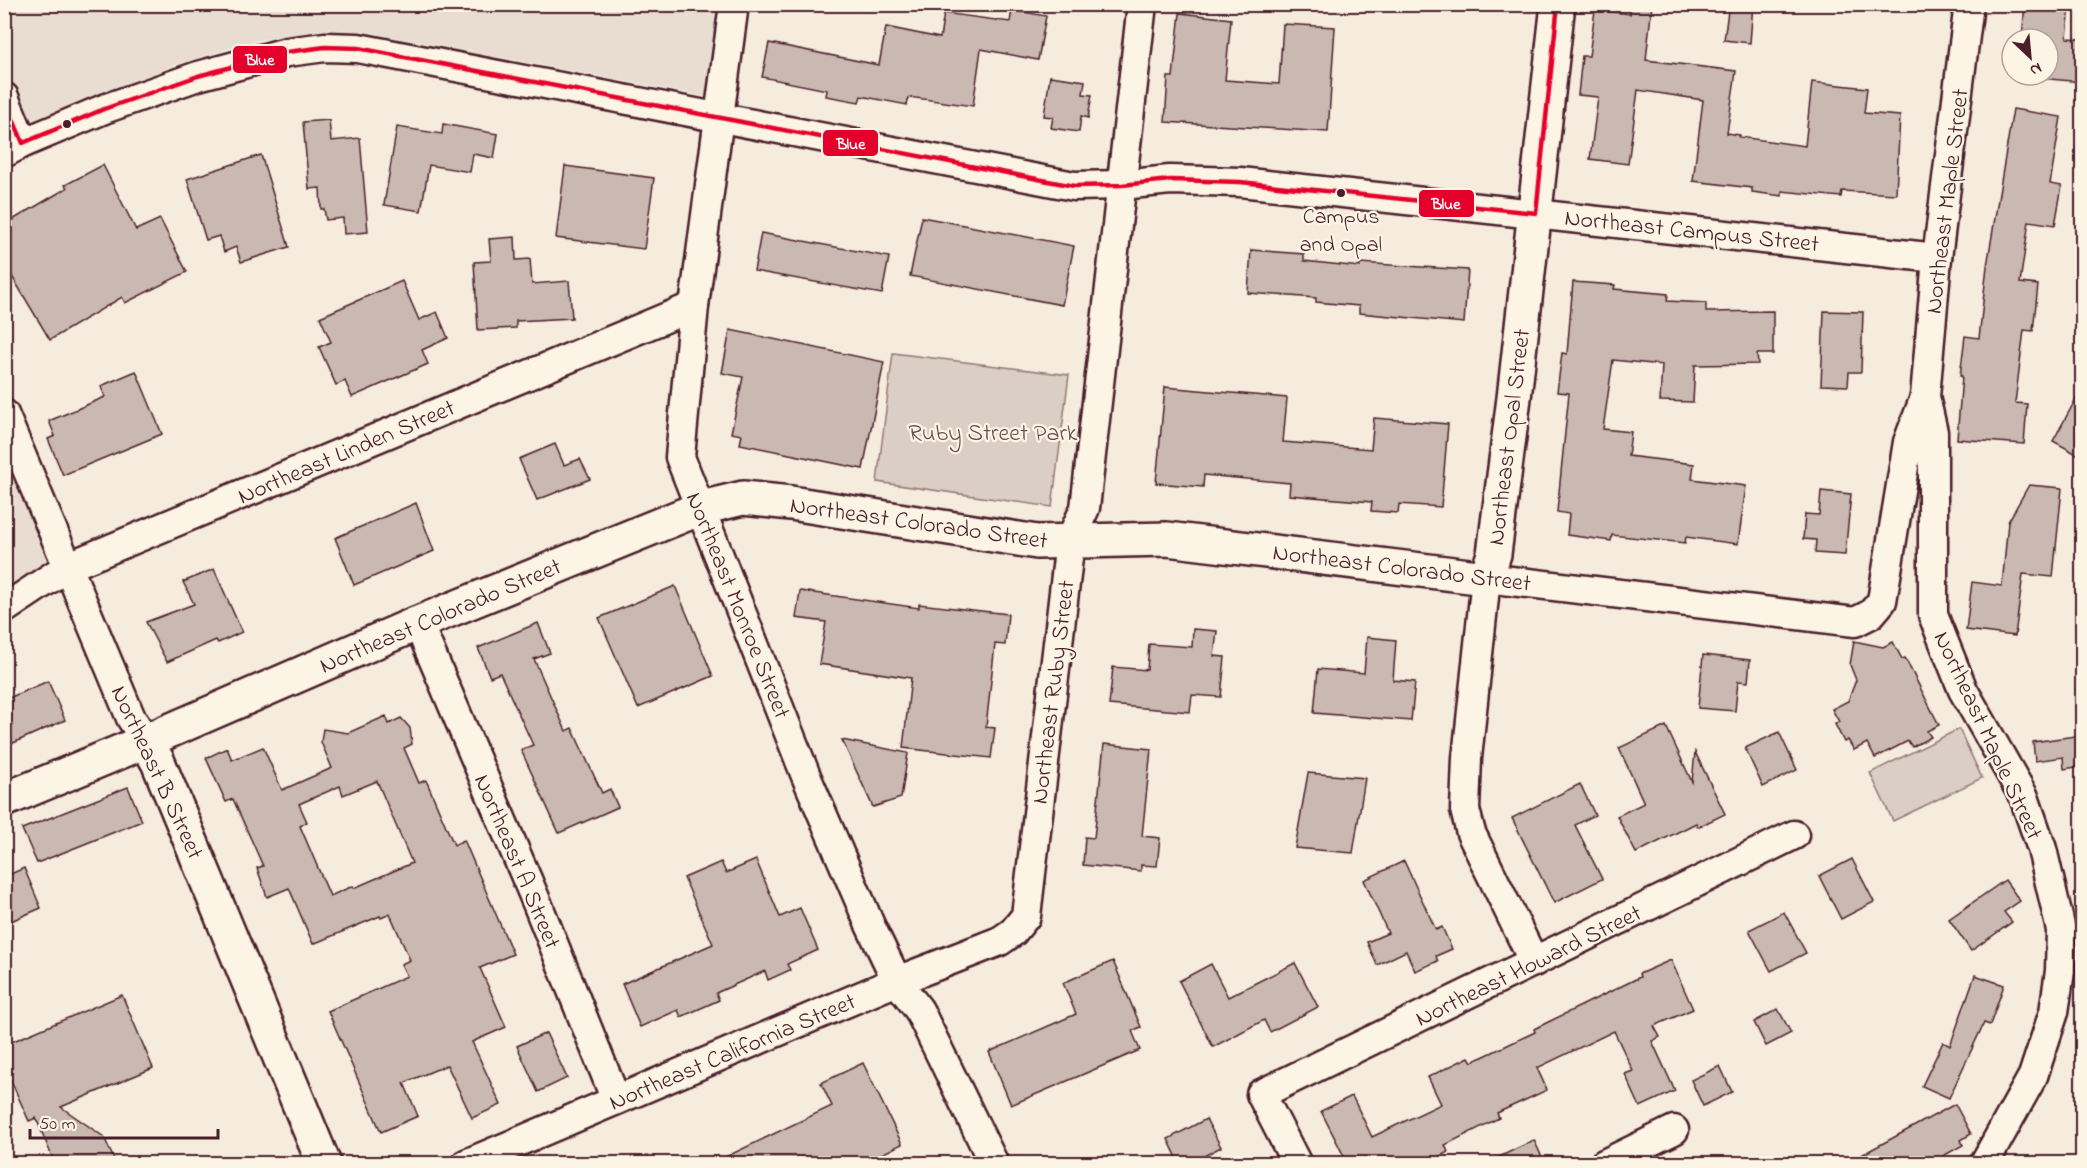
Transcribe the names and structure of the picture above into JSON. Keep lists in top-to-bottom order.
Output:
{
  "streets": {
    "street": [
      "Northeast Maple Street",
      "Northeast Campus Street",
      "Northeast Opal Street",
      "Northeast Linden Street",
      "Northeast Colorado Street",
      "Northeast Monroe Street",
      "Northeast Ruby Street",
      "Northeast B Street",
      "Northeast A Street",
      "Northeast Howard Street",
      "Northeast California Street"
    ]
  },
  "crossings": [
    ["Northeast Maple Street", "Northeast Campus Street"],
    ["Northeast Maple Street", "Northeast Colorado Street"],
    ["Northeast Campus Street", "Northeast Opal Street"],
    ["Northeast Campus Street", "Northeast Monroe Street"],
    ["Northeast Campus Street", "Northeast Ruby Street"],
    ["Northeast Opal Street", "Northeast Colorado Street"],
    ["Northeast Opal Street", "Northeast Howard Street"],
    ["Northeast Linden Street", "Northeast Monroe Street"],
    ["Northeast Linden Street", "Northeast B Street"],
    ["Northeast Colorado Street", "Northeast Monroe Street"],
    ["Northeast Colorado Street", "Northeast Ruby Street"],
    ["Northeast Colorado Street", "Northeast B Street"],
    ["Northeast Colorado Street", "Northeast A Street"],
    ["Northeast Monroe Street", "Northeast California Street"],
    ["Northeast Ruby Street", "Northeast California Street"],
    ["Northeast A Street", "Northeast California Street"]
  ],
  "parks": ["Ruby Street Park"],
  "places": ["Campus and Opal"],
  "lines": ["transit line Blue"],
  "scale_bar": "50 m",
  "north": "bottom right"
}
